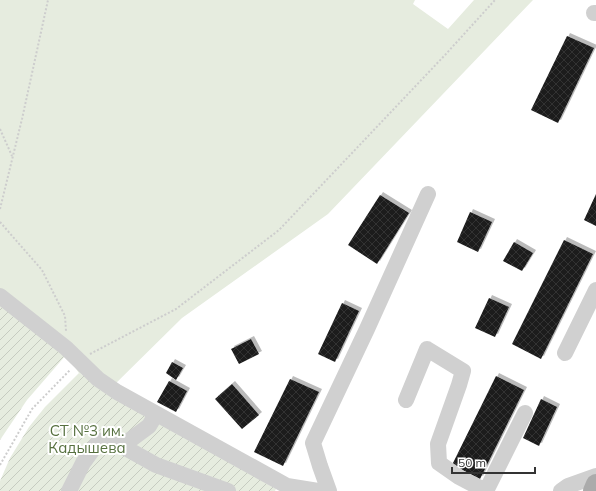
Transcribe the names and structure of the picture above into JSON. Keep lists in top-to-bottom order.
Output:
{
  "parks": ["СТ №3 им. Кадышева"],
  "scale_bar": "50 m"
}
